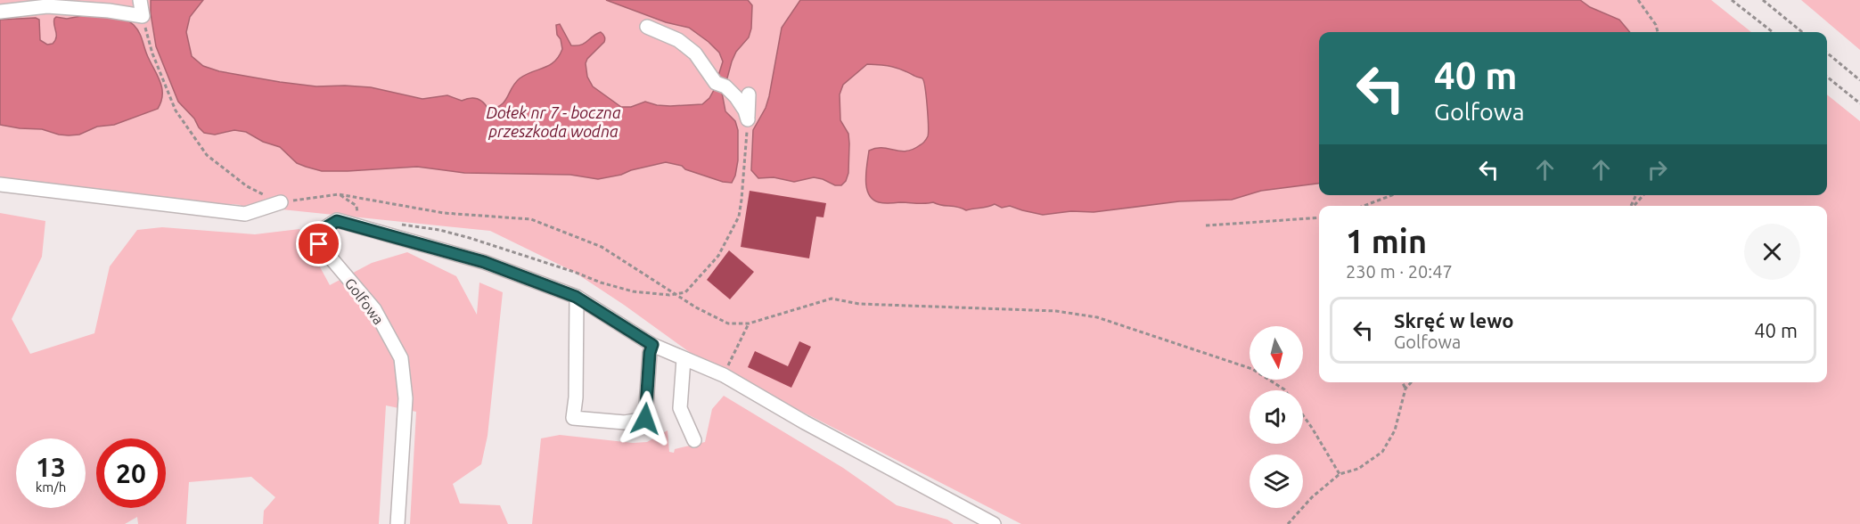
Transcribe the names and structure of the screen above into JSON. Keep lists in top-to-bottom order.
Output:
{
  "streets": {
    "street": ["Golfowa"]
  },
  "water": ["Dołek nr 7 - boczna przeszkoda wodna"],
  "north": "bottom",
  "page": {
    "turn": ["40 m", "Golfowa"],
    "heading": ["1 min", "230 m · 20:47"],
    "list": [
      {
        "name": "Skręć w lewo",
        "note": "Golfowa",
        "value": "40 m"
      }
    ],
    "speed": "13 km/h",
    "limit": "20"
  }
}
